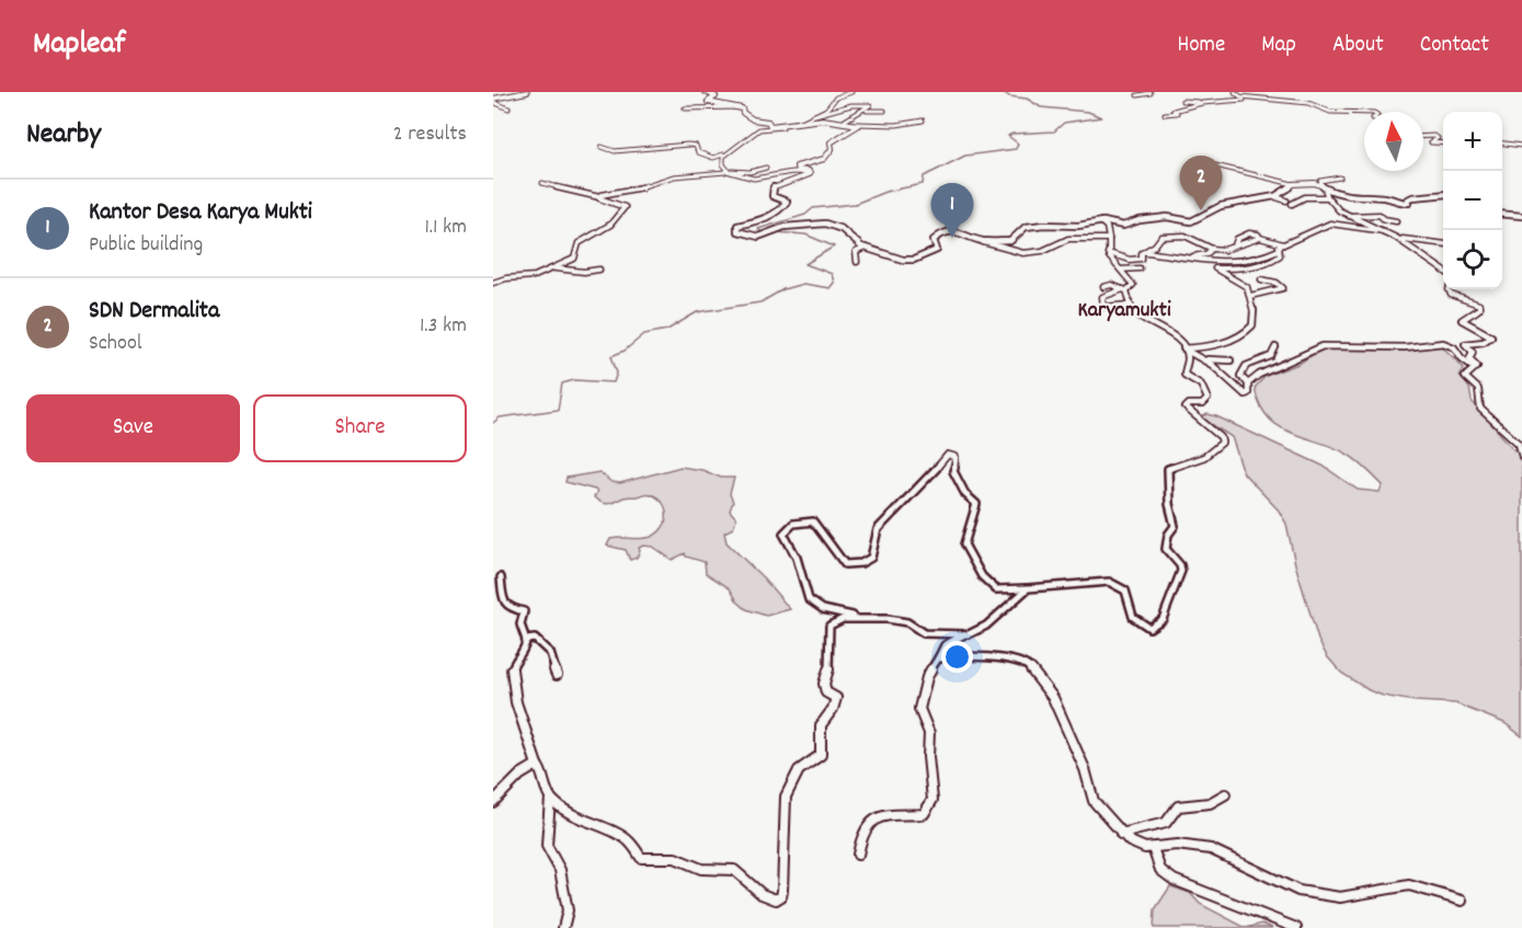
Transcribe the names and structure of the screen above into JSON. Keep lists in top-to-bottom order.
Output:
{
  "districts": ["Karyamukti"],
  "north": "top",
  "page": {
    "header": "Mapleaf",
    "nav": [
      "Home",
      "Map",
      "About",
      "Contact"
    ],
    "heading": ["Nearby", "2 results"],
    "map_buttons": ["+", "−"],
    "pins": ["2", "1"],
    "list": [
      {
        "mark": "1",
        "name": "Kantor Desa Karya Mukti",
        "note": "Public building",
        "value": "1.1 km"
      },
      {
        "mark": "2",
        "name": "SDN Dermalita",
        "note": "School",
        "value": "1.3 km"
      }
    ],
    "buttons": ["Save", "Share"]
  }
}
